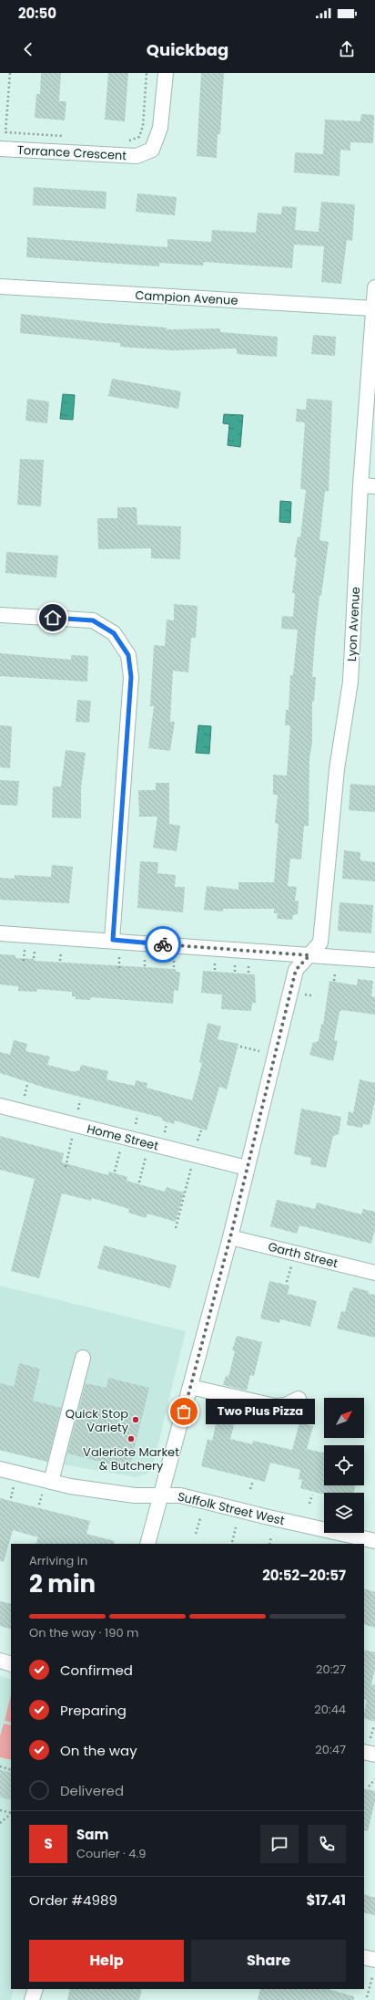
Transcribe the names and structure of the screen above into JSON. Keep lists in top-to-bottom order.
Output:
{
  "streets": {
    "street": [
      "Torrance Crescent",
      "Campion Avenue",
      "Lyon Avenue",
      "Home Street",
      "Garth Street",
      "Suffolk Street West"
    ]
  },
  "crossings": [
    ["Campion Avenue", "Lyon Avenue"],
    ["Lyon Avenue", "Home Street"],
    ["Lyon Avenue", "Garth Street"],
    ["Lyon Avenue", "Suffolk Street West"]
  ],
  "places": ["Two Plus Pizza", "Quick Stop Variety", "Valeriote Market & Butchery"],
  "north": "top right",
  "page": {
    "status": "20:50",
    "header": "Quickbag",
    "bubble": "Two Plus Pizza",
    "heading": ["2 min", "Arriving in", "20:52–20:57"],
    "panel": [
      "Sam",
      "Courier · 4.9",
      "Order #4989",
      "$17.41"
    ],
    "bar": "On the way · 190 m",
    "list": [
      ["Confirmed", "20:27"],
      ["Preparing", "20:44"],
      ["On the way", "20:47"],
      "Delivered"
    ],
    "round": "S",
    "buttons": ["Help", "Share"]
  }
}
